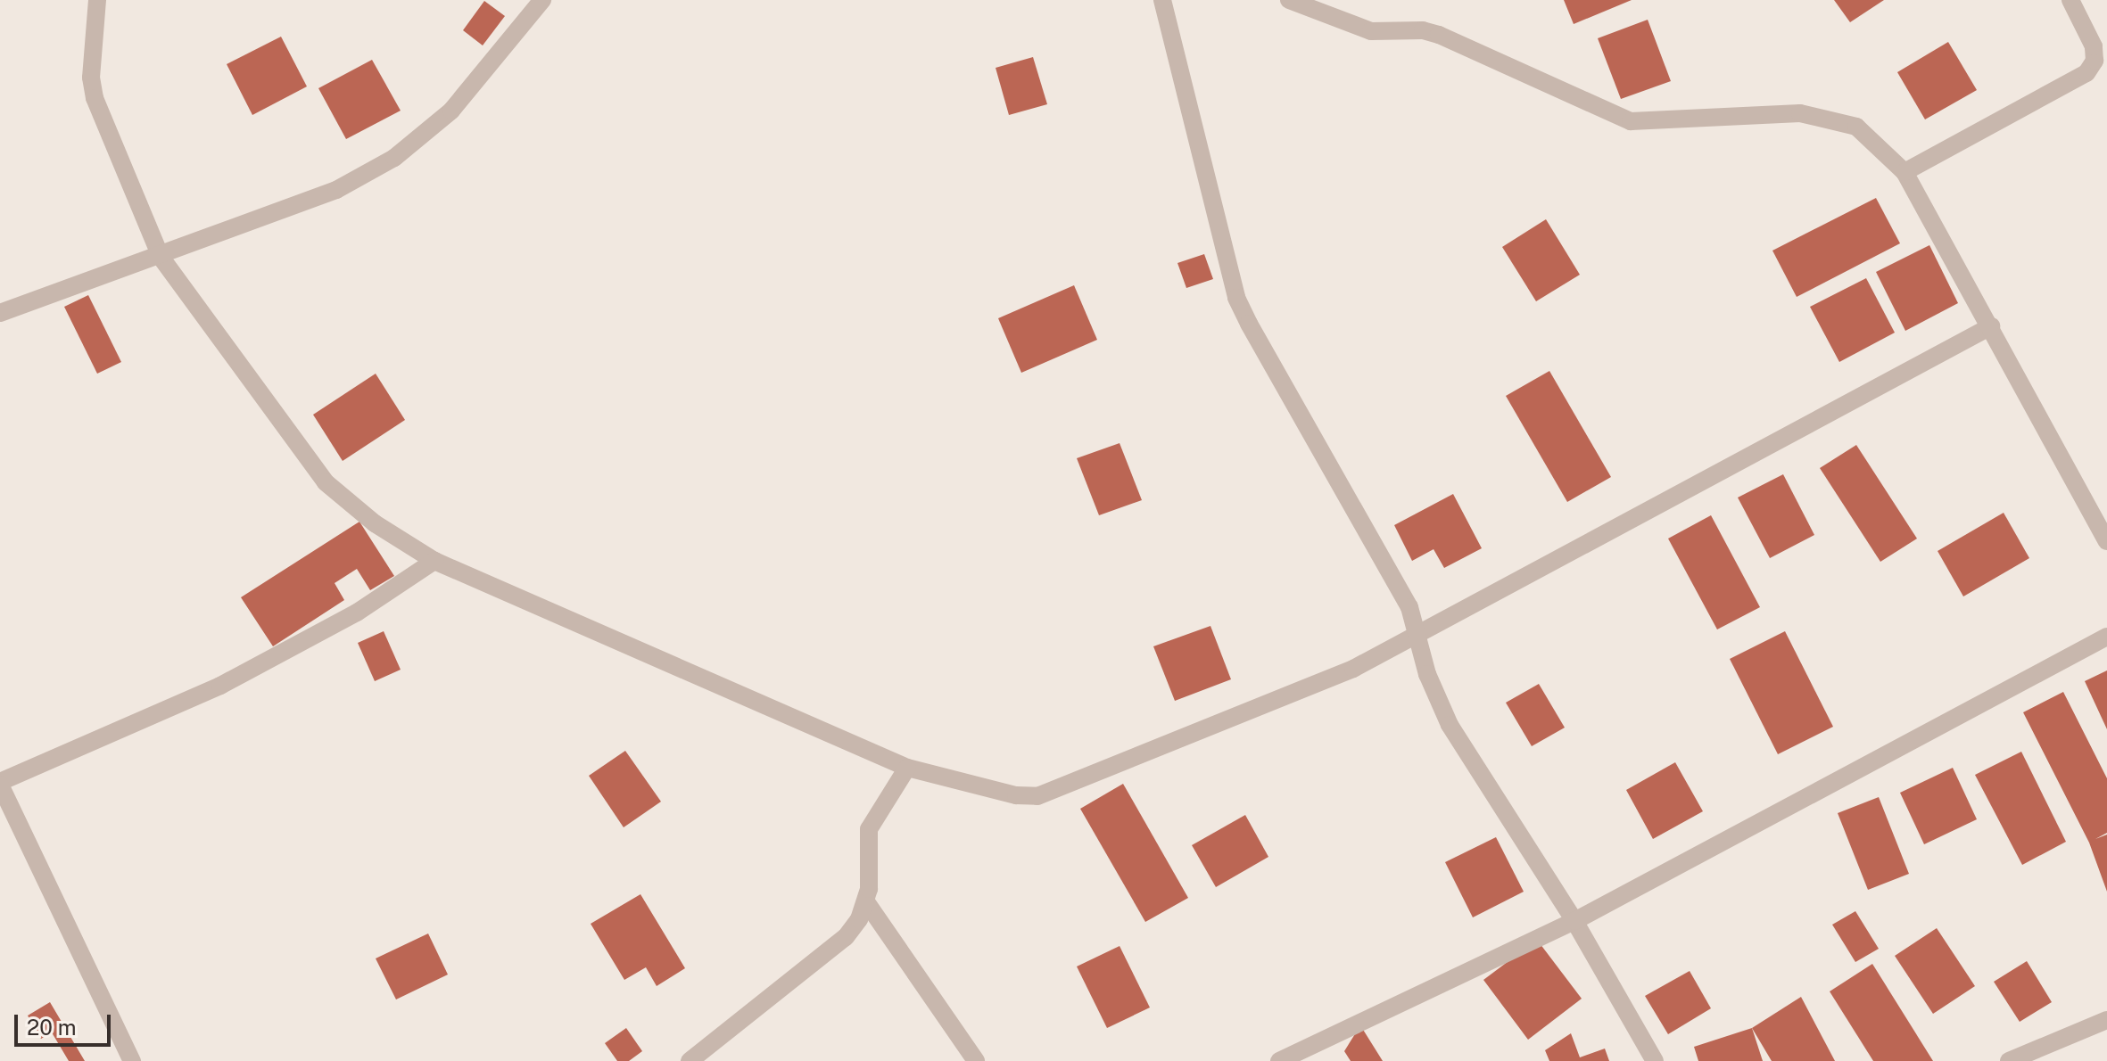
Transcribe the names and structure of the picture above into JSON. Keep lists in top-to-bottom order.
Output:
{
  "scale_bar": "20 m"
}
